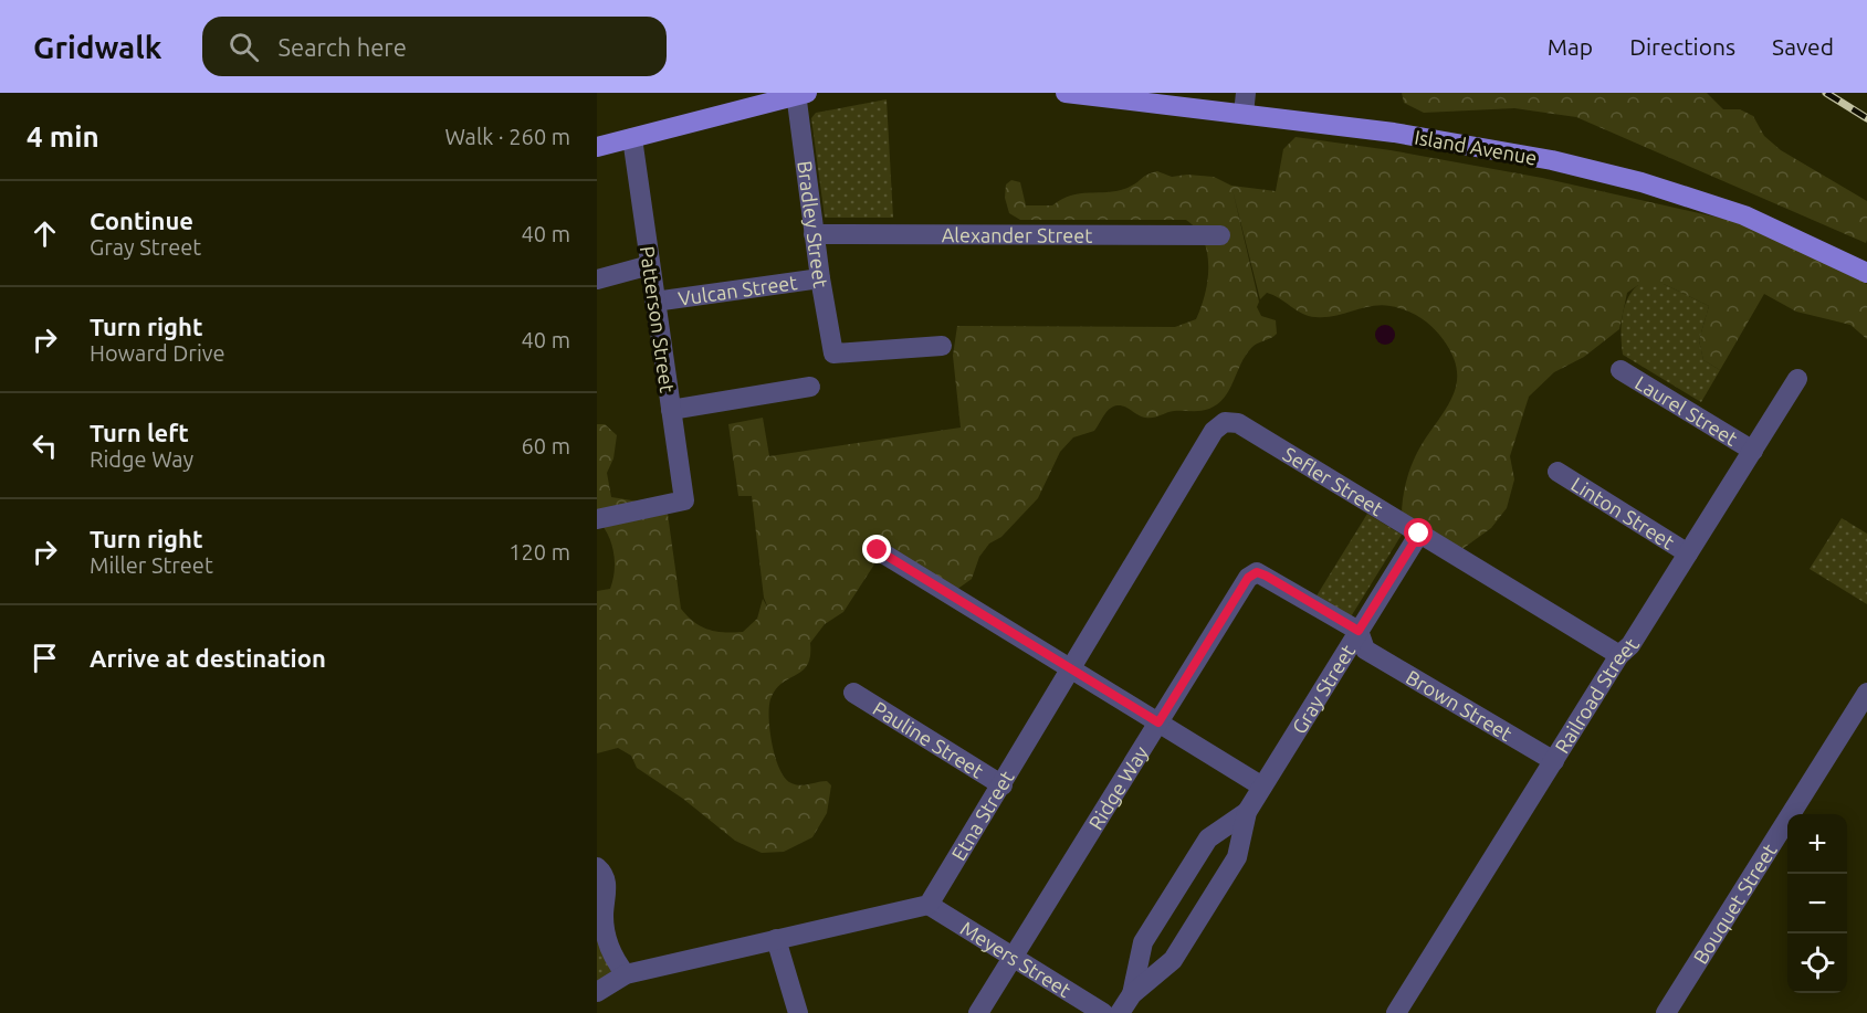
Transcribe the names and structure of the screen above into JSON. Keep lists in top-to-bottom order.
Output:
{
  "streets": {
    "main road": ["Island Avenue"],
    "street": [
      "Bradley Street",
      "Alexander Street",
      "Vulcan Street",
      "Patterson Street",
      "Laurel Street",
      "Sefler Street",
      "Linton Street",
      "Gray Street",
      "Railroad Street",
      "Brown Street",
      "Pauline Street",
      "Ridge Way",
      "Etna Street",
      "Bouquet Street",
      "Meyers Street"
    ]
  },
  "crossings": [
    ["Bradley Street", "Alexander Street"],
    ["Bradley Street", "Vulcan Street"],
    ["Vulcan Street", "Patterson Street"],
    ["Laurel Street", "Railroad Street"],
    ["Sefler Street", "Gray Street"],
    ["Sefler Street", "Railroad Street"],
    ["Sefler Street", "Etna Street"],
    ["Linton Street", "Railroad Street"],
    ["Gray Street", "Brown Street"],
    ["Railroad Street", "Brown Street"],
    ["Brown Street", "Ridge Way"],
    ["Pauline Street", "Etna Street"],
    ["Ridge Way", "Meyers Street"],
    ["Etna Street", "Meyers Street"]
  ],
  "page": {
    "header": "Gridwalk",
    "search": "Search here",
    "nav": ["Map", "Directions", "Saved"],
    "heading": ["4 min", "Walk · 260 m"],
    "list": [
      ["Continue", "Gray Street", "40 m"],
      ["Turn right", "Howard Drive", "40 m"],
      ["Turn left", "Ridge Way", "60 m"],
      ["Turn right", "Miller Street", "120 m"],
      "Arrive at destination"
    ],
    "map_buttons": ["+", "−"]
  }
}
